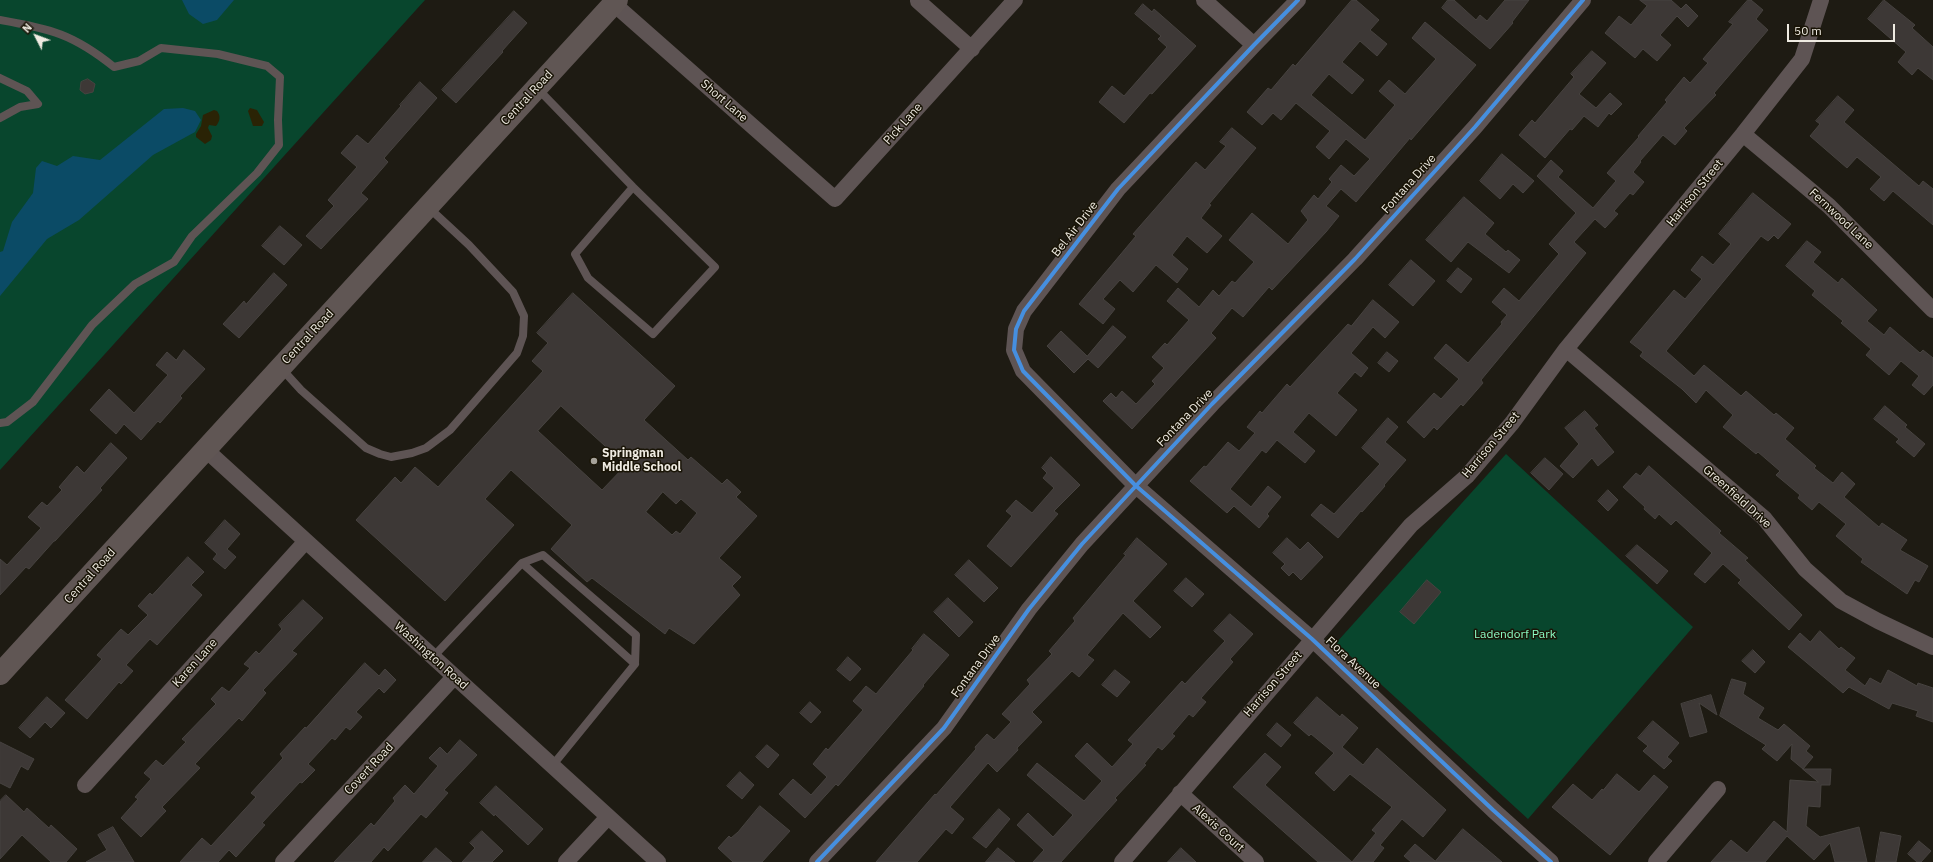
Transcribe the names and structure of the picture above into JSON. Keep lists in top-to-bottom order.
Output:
{
  "streets": {
    "main road": ["Central Road"],
    "street": [
      "Short Lane",
      "Pick Lane",
      "Fontana Drive",
      "Harrison Street",
      "Fernwood Lane",
      "Bel Air Drive",
      "Greenfield Drive",
      "Washington Road",
      "Karen Lane",
      "Flora Avenue",
      "Covert Road",
      "Alexis Court"
    ]
  },
  "crossings": [
    ["Central Road", "Short Lane"],
    ["Central Road", "Washington Road"],
    ["Short Lane", "Pick Lane"],
    ["Fontana Drive", "Bel Air Drive"],
    ["Fontana Drive", "Flora Avenue"],
    ["Harrison Street", "Fernwood Lane"],
    ["Harrison Street", "Greenfield Drive"],
    ["Harrison Street", "Flora Avenue"],
    ["Harrison Street", "Alexis Court"],
    ["Bel Air Drive", "Flora Avenue"],
    ["Washington Road", "Karen Lane"],
    ["Washington Road", "Covert Road"]
  ],
  "parks": ["Ladendorf Park"],
  "places": ["Springman Middle School"],
  "scale_bar": "50 m",
  "north": "top left"
}
